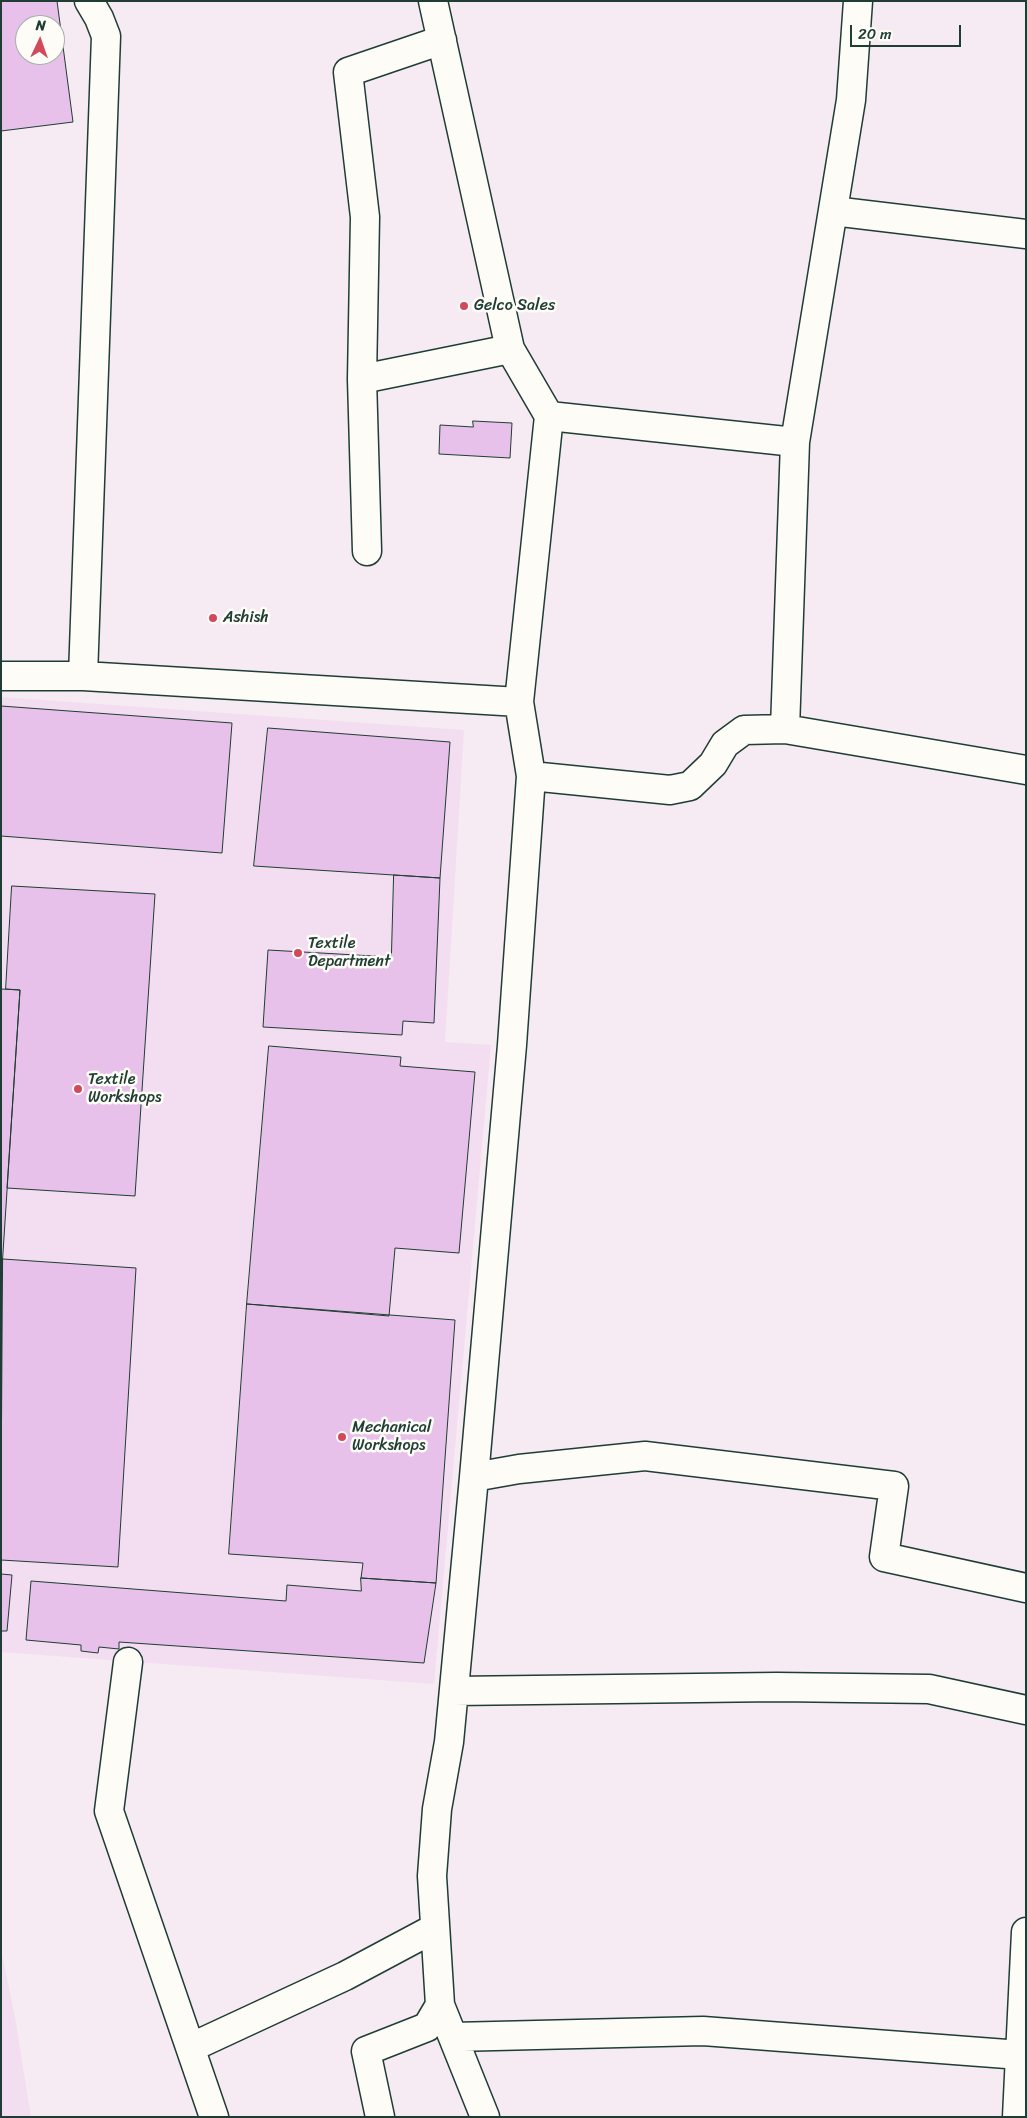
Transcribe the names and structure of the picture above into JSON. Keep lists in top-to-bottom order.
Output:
{
  "places": [
    "Gelco Sales",
    "Ashish",
    "Textile Department",
    "Textile Workshops",
    "Mechanical Workshops"
  ],
  "scale_bar": "20 m",
  "north": "top"
}
